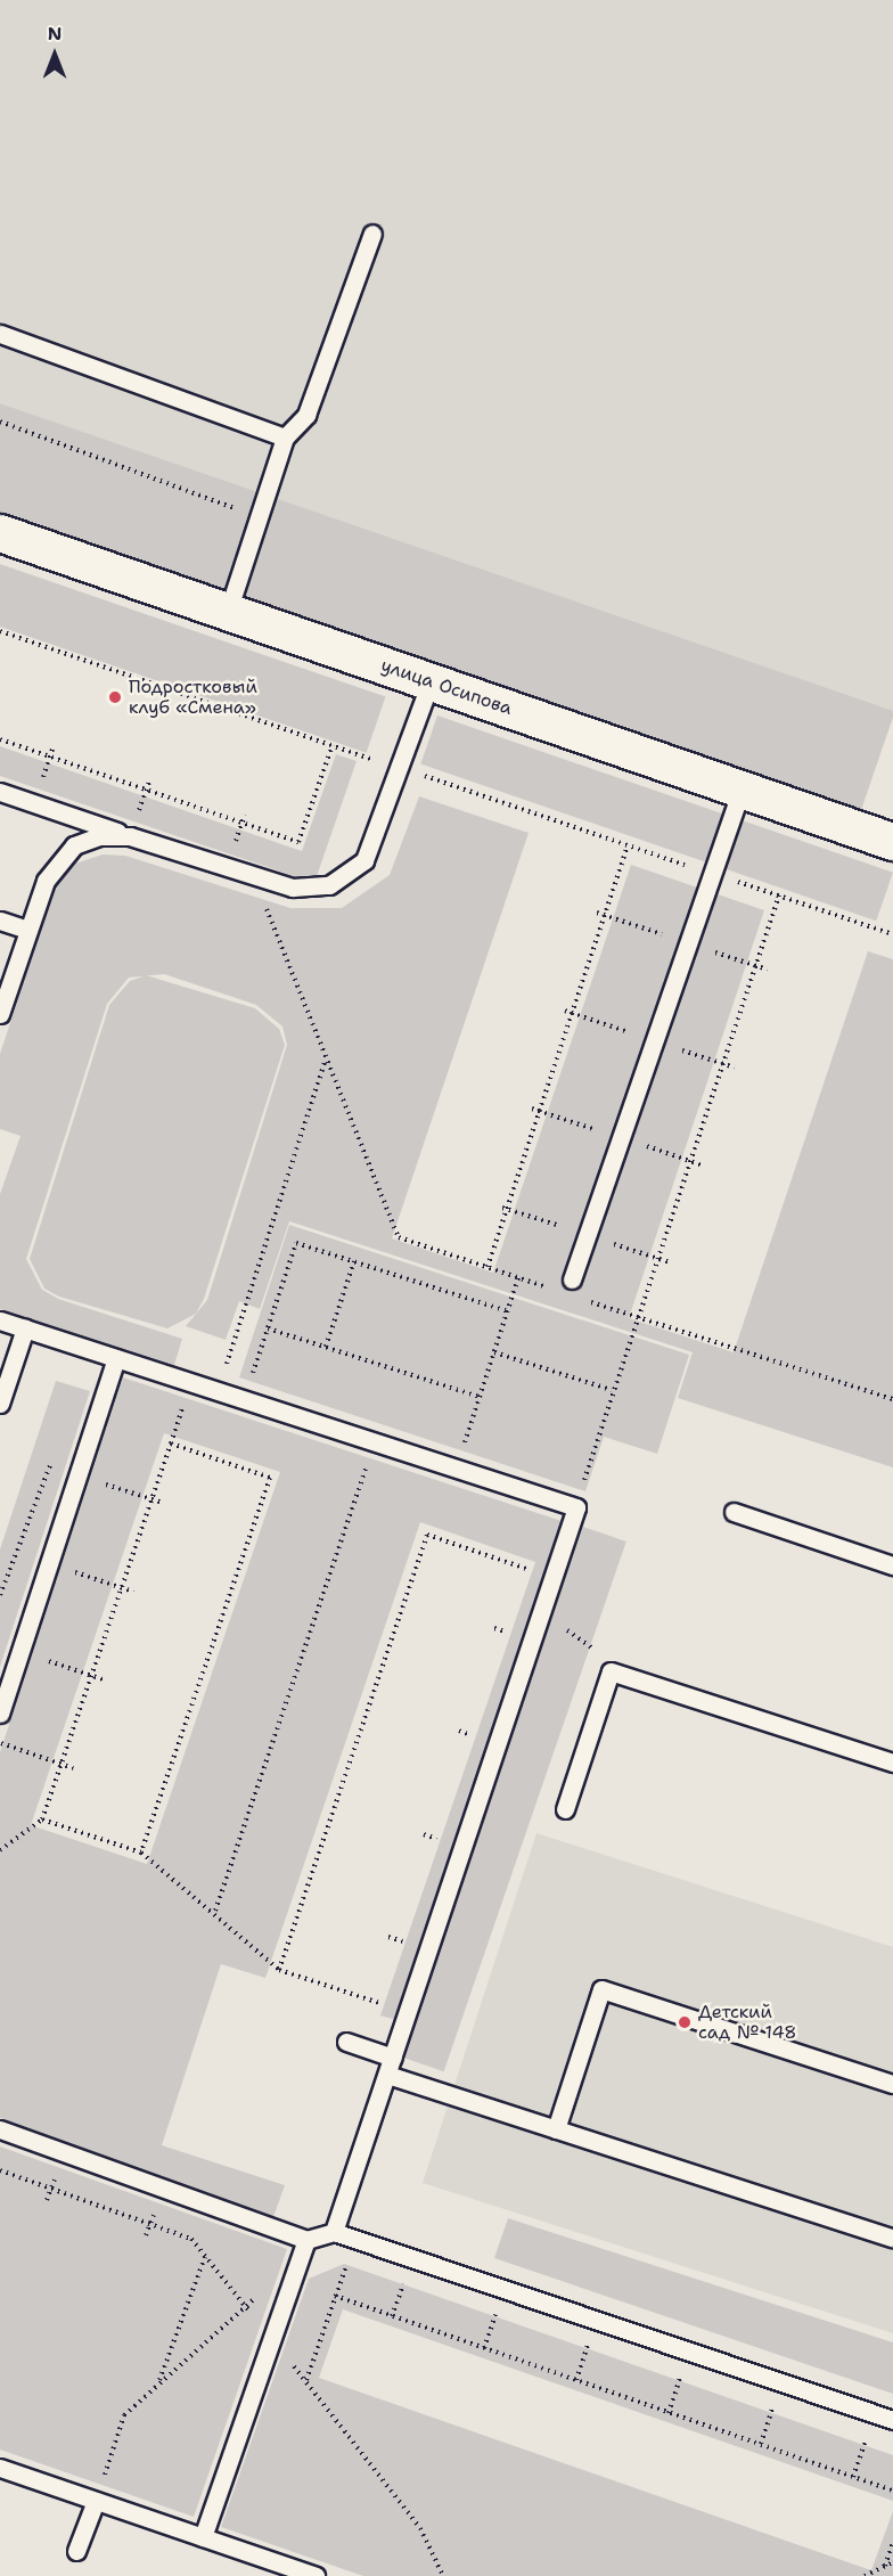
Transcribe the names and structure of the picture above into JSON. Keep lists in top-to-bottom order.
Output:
{
  "streets": {
    "street": ["улица Осипова"]
  },
  "places": ["Подростковый клуб «Смена»", "Детский сад № 148"],
  "north": "top"
}
